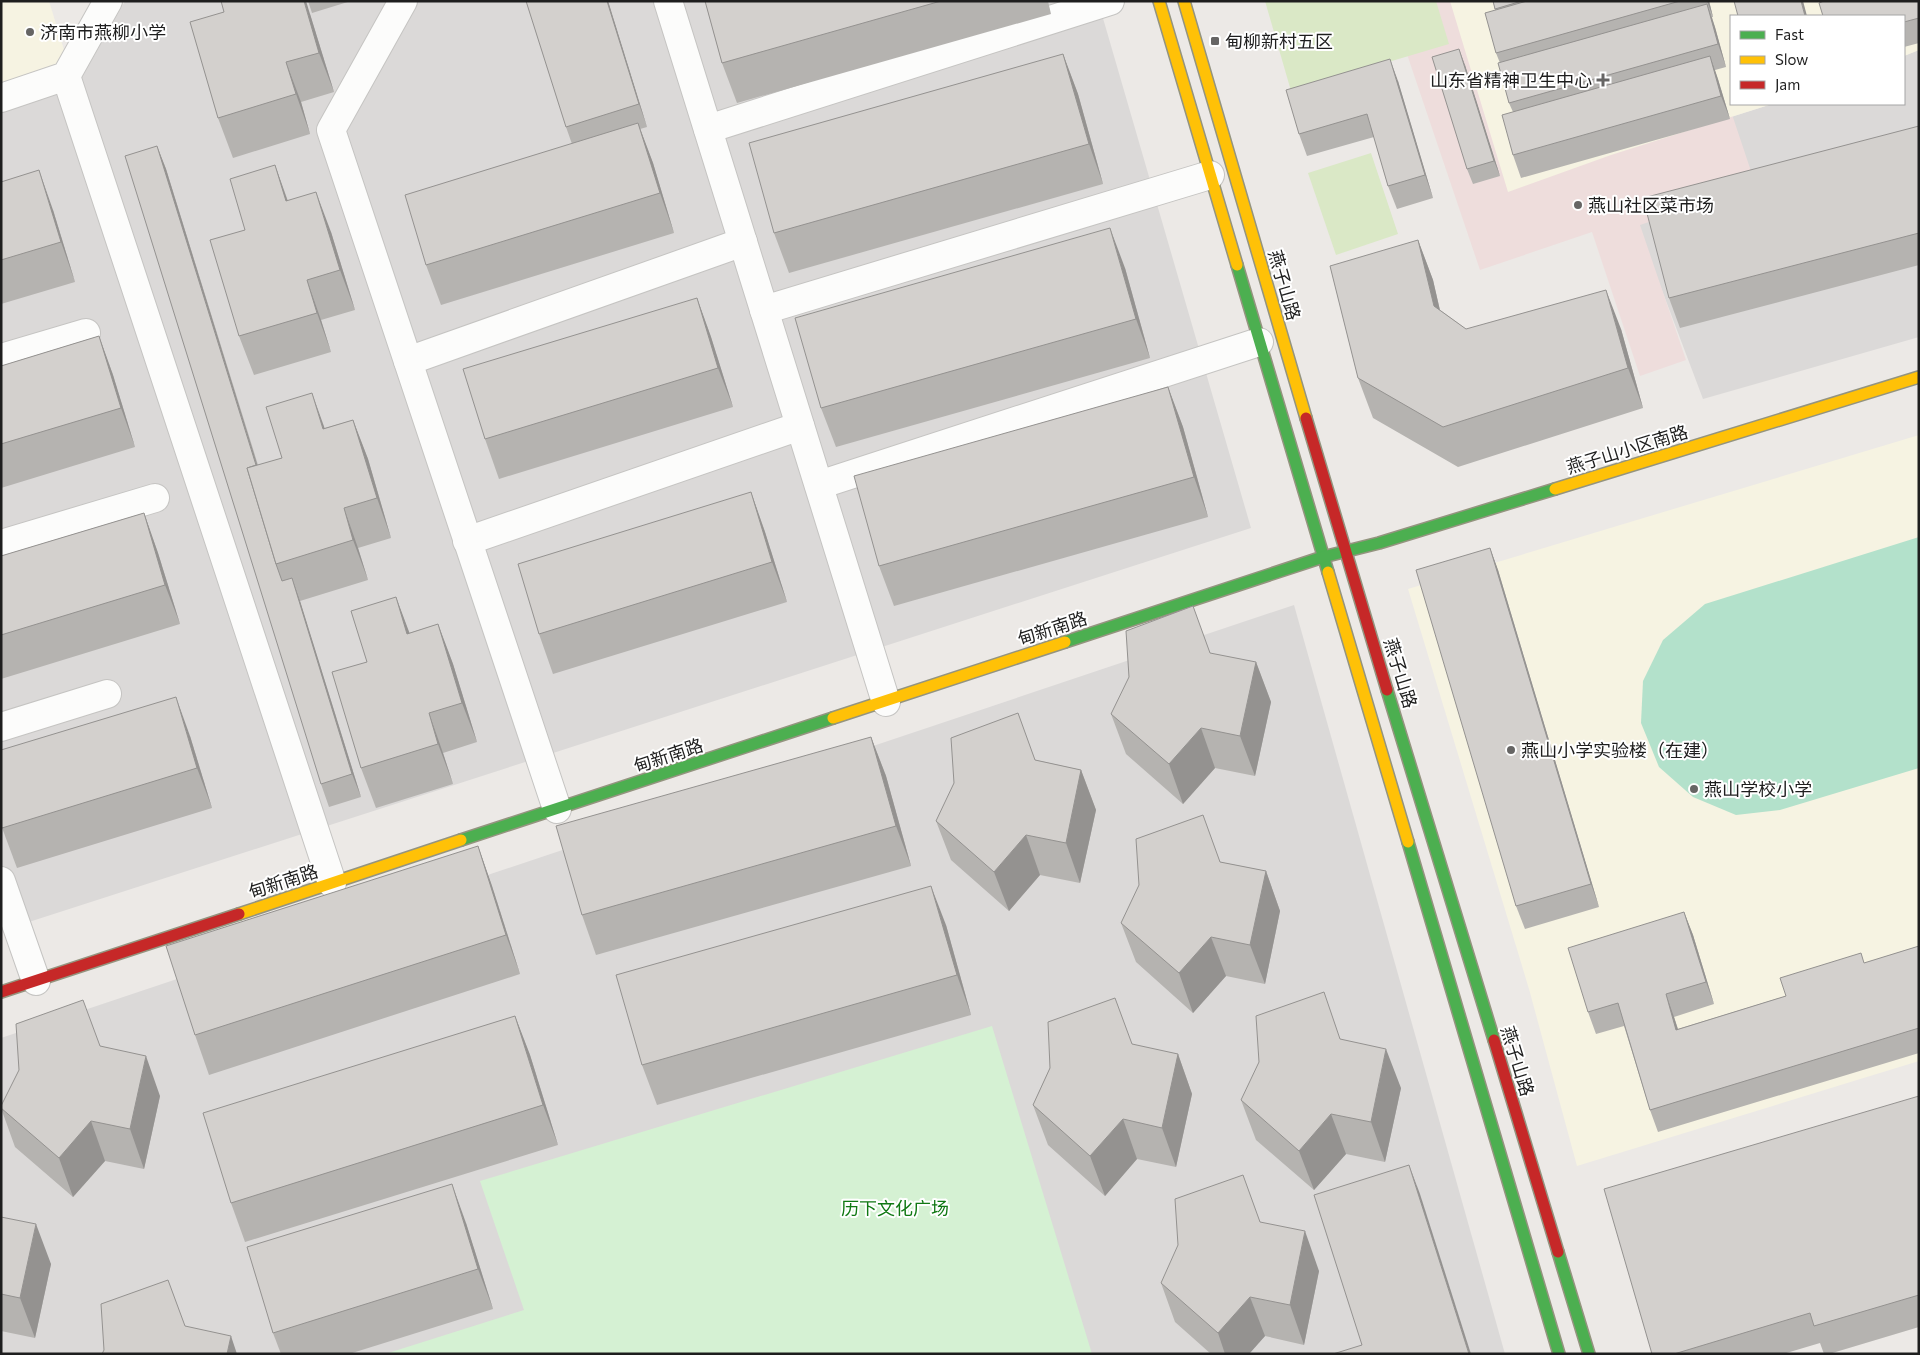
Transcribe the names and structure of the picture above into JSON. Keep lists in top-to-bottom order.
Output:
{
  "streets": {
    "street": ["燕子山路", "燕子山小区南路", "甸新南路"]
  },
  "crossings": [
    ["燕子山路", "燕子山小区南路"],
    ["燕子山路", "甸新南路"],
    ["燕子山小区南路", "甸新南路"]
  ],
  "parks": ["历下文化广场"],
  "places": {
    "other": [
      "济南市燕柳小学",
      "燕山社区菜市场",
      "燕山小学实验楼（在建）",
      "燕山学校小学"
    ],
    "transit": ["甸柳新村五区"],
    "health": ["山东省精神卫生中心"]
  },
  "legend": ["Fast", "Slow", "Jam"]
}
